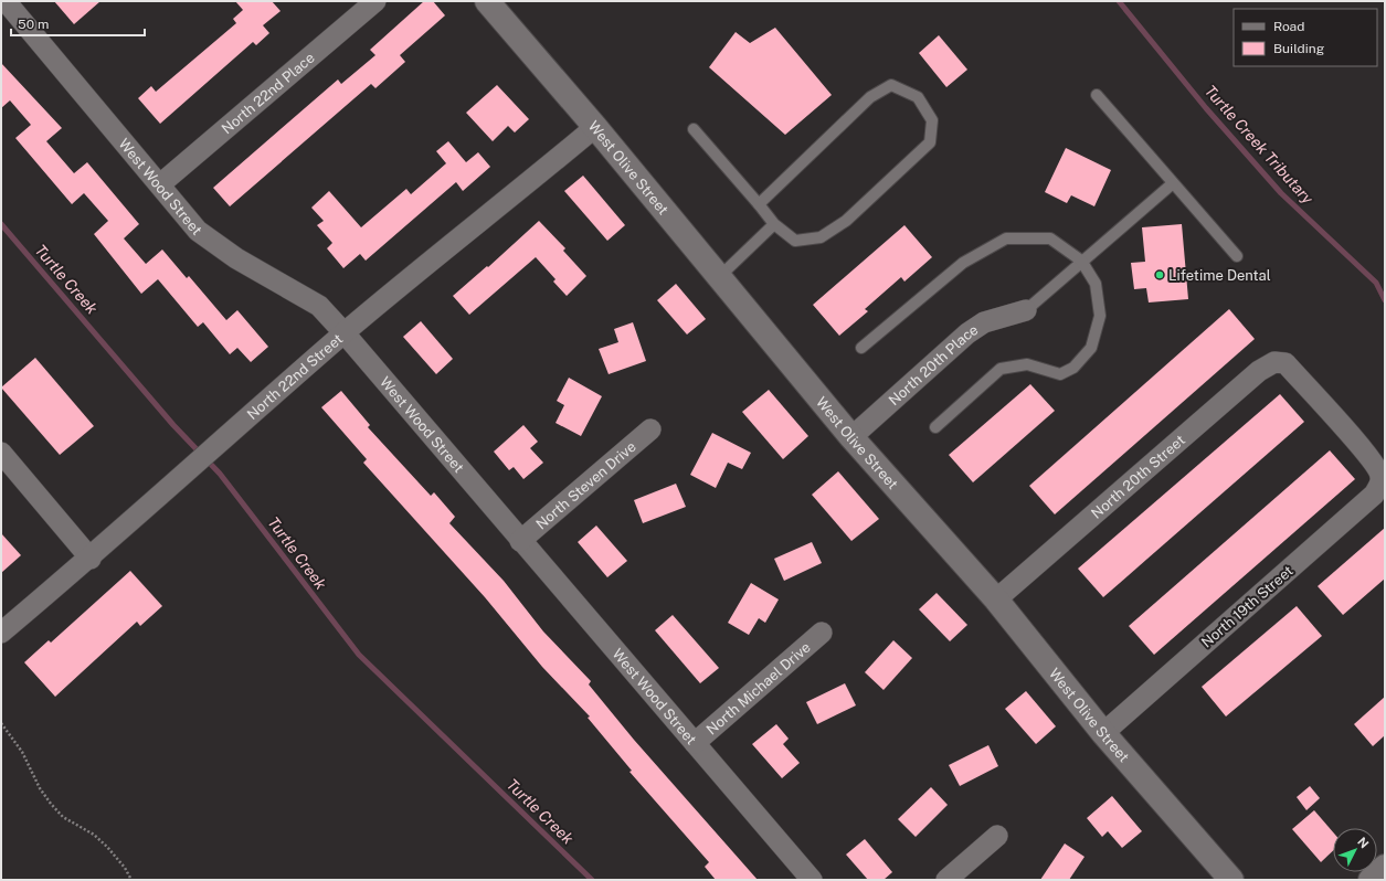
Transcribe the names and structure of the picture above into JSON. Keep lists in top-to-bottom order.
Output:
{
  "streets": {
    "main road": ["West Olive Street"],
    "street": [
      "North 22nd Place",
      "West Wood Street",
      "North 20th Place",
      "North 22nd Street",
      "North 20th Street",
      "North Steven Drive",
      "North 19th Street",
      "North Michael Drive"
    ]
  },
  "crossings": [
    ["North 22nd Place", "West Wood Street"],
    ["West Olive Street", "North 20th Place"],
    ["West Olive Street", "North 22nd Street"],
    ["West Olive Street", "North 20th Street"],
    ["West Olive Street", "North 19th Street"],
    ["West Wood Street", "North 22nd Street"],
    ["West Wood Street", "North Steven Drive"],
    ["West Wood Street", "North Michael Drive"],
    ["North 20th Street", "North 19th Street"]
  ],
  "water": ["Turtle Creek Tributary", "Turtle Creek"],
  "places": ["Lifetime Dental"],
  "legend": ["Road", "Building"],
  "scale_bar": "50 m",
  "north": "top right"
}
